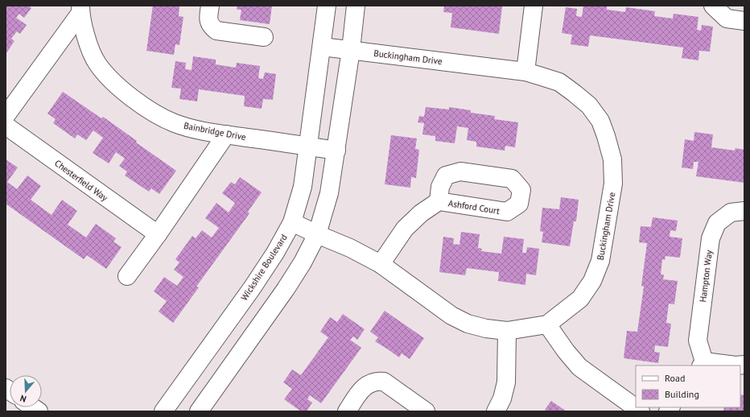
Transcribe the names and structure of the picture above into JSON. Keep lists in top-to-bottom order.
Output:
{
  "streets": {
    "street": [
      "Buckingham Drive",
      "Bainbridge Drive",
      "Chesterfield Way",
      "Ashford Court",
      "Wickshire Boulevard",
      "Hampton Way"
    ]
  },
  "crossings": [
    ["Buckingham Drive", "Ashford Court"],
    ["Buckingham Drive", "Wickshire Boulevard"],
    ["Bainbridge Drive", "Wickshire Boulevard"]
  ],
  "legend": ["Road", "Building"],
  "north": "bottom"
}
